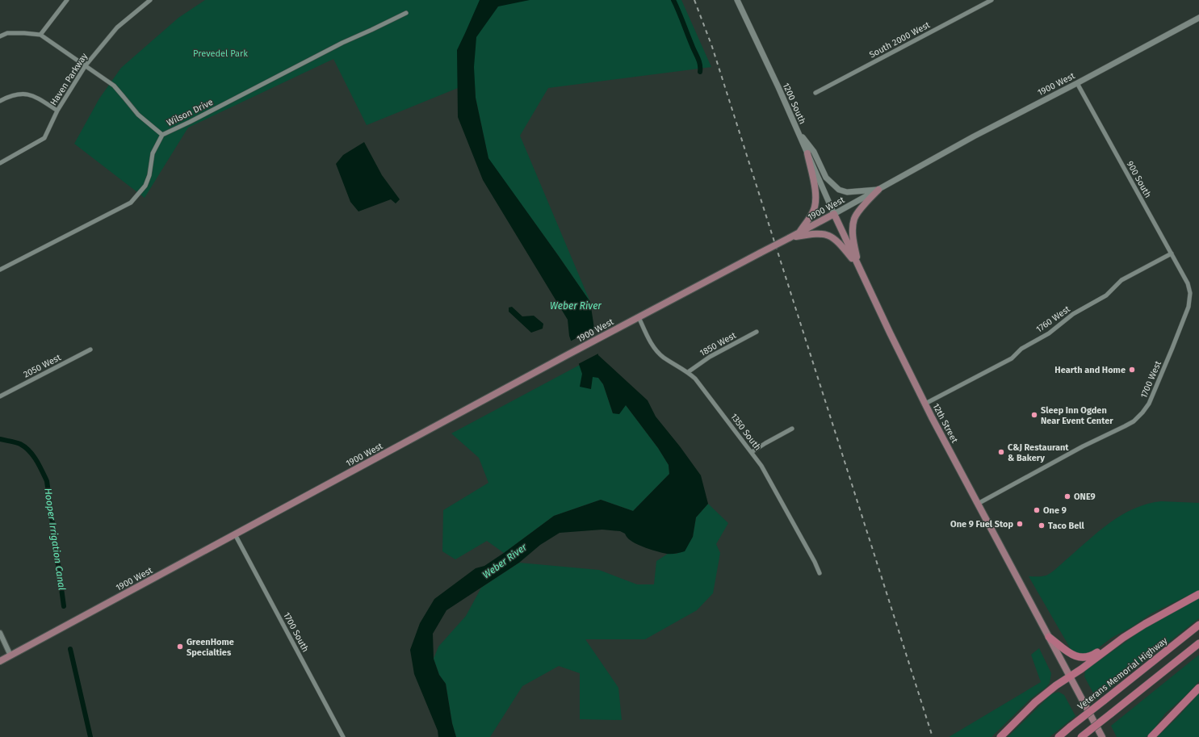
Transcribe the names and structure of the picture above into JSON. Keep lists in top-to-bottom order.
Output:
{
  "streets": {
    "highway": ["Veterans Memorial Highway"],
    "main road": ["1900 West", "1200 South", "12th Street"],
    "street": [
      "South 2000 West",
      "Haven Parkway",
      "Wilson Drive",
      "900 South",
      "1760 West",
      "1850 West",
      "2050 West",
      "1700 West",
      "1350 South",
      "1700 South"
    ]
  },
  "crossings": [
    ["1900 West", "1200 South"],
    ["1900 West", "900 South"],
    ["1900 West", "12th Street"],
    ["1900 West", "1350 South"],
    ["1900 West", "1700 South"],
    ["1200 South", "12th Street"],
    ["900 South", "1760 West"],
    ["900 South", "1700 West"],
    ["1760 West", "12th Street"],
    ["1850 West", "1350 South"],
    ["1700 West", "12th Street"]
  ],
  "water": ["Weber River", "Hooper Irrigation Canal"],
  "parks": ["Prevedel Park"],
  "places": [
    "Hearth and Home",
    "Sleep Inn Ogden Near Event Center",
    "C&J Restaurant & Bakery",
    "ONE9",
    "One 9",
    "One 9 Fuel Stop",
    "Taco Bell",
    "GreenHome Specialties"
  ]
}
